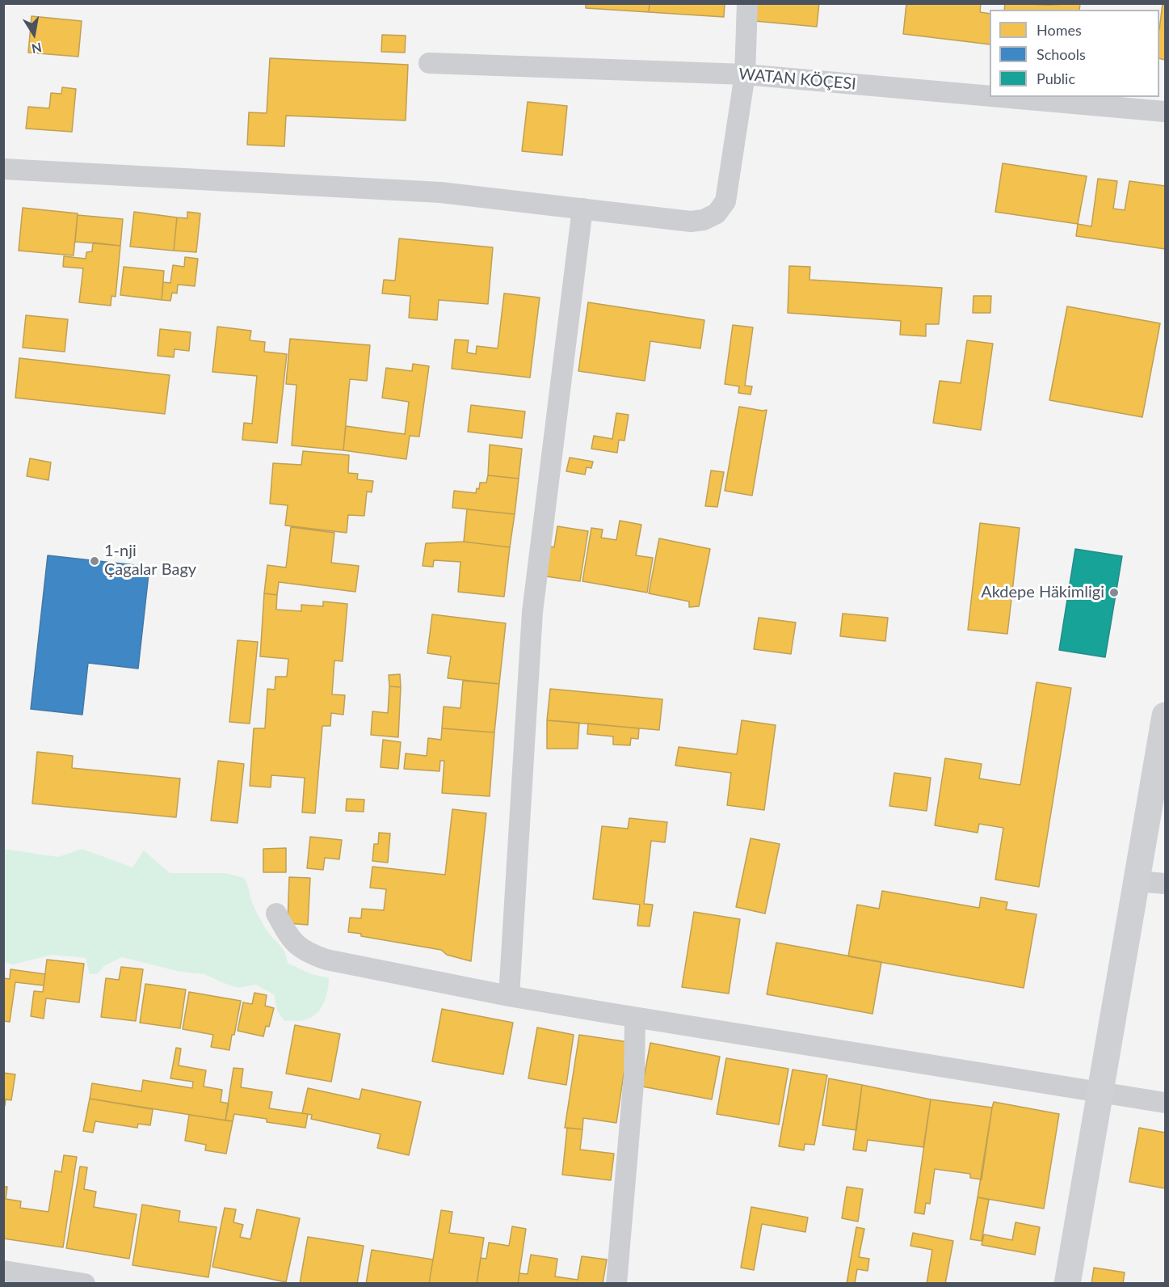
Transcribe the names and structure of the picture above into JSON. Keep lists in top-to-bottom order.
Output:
{
  "streets": {
    "street": ["WATAN KÖÇESI"]
  },
  "places": ["1-nji Çagalar Bagy", "Akdepe Häkimligi"],
  "legend": ["Homes", "Schools", "Public"],
  "north": "bottom"
}
